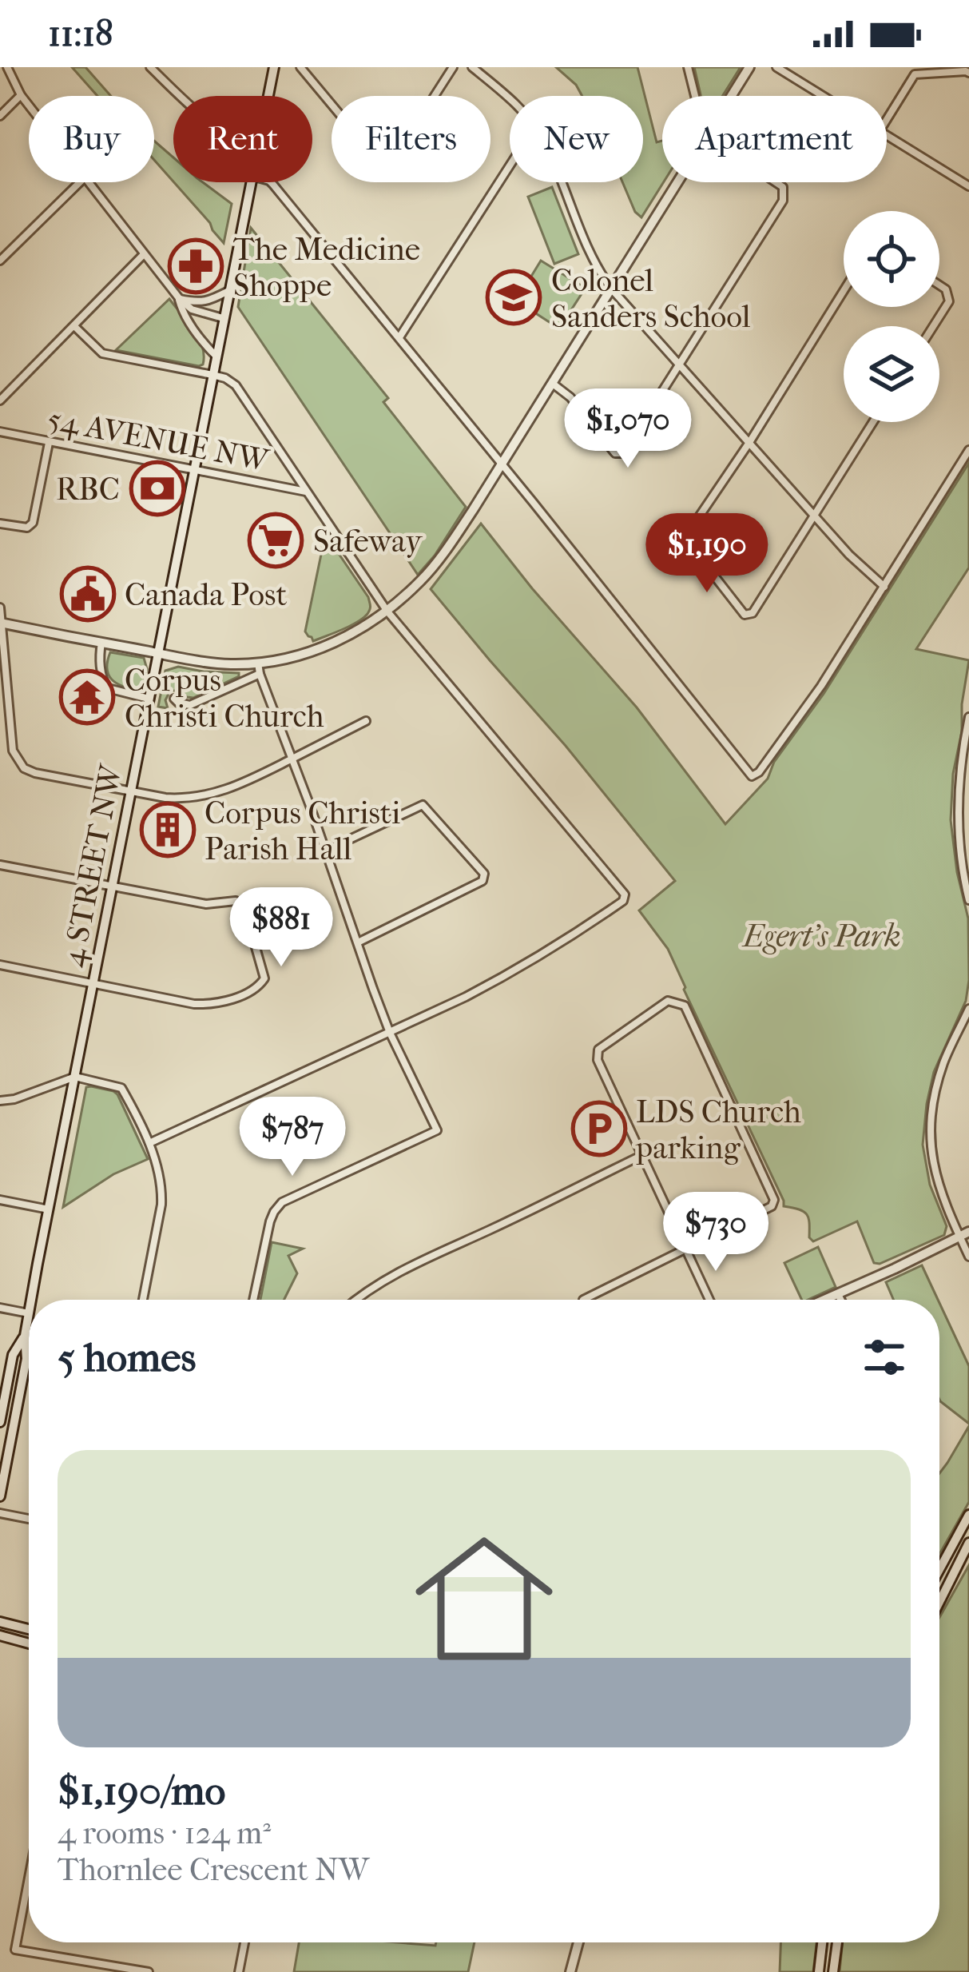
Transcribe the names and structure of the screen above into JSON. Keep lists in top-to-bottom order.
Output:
{
  "streets": {
    "main road": ["4 STREET NW"],
    "street": ["54 AVENUE NW"]
  },
  "crossings": [
    ["54 AVENUE NW", "4 STREET NW"]
  ],
  "parks": ["Egert's Park"],
  "places": {
    "pharmacy": ["The Medicine Shoppe"],
    "school or university": ["Colonel Sanders School"],
    "bank": ["RBC"],
    "supermarket": ["Safeway"],
    "public building": ["Canada Post"],
    "temple": ["Corpus Christi Church"],
    "building": ["Corpus Christi Parish Hall"],
    "parking": ["LDS Church parking"]
  },
  "page": {
    "status": "11:18",
    "chip": [
      "Buy",
      "Rent",
      "Filters",
      "New",
      "Apartment"
    ],
    "price": [
      "$1,070",
      "$1,190",
      "$881",
      "$787",
      "$730"
    ],
    "heading": "5 homes",
    "list": [
      {
        "name": "$1,190/mo",
        "note": "4 rooms · 124 m² · Thornlee Crescent NW"
      }
    ]
  }
}
